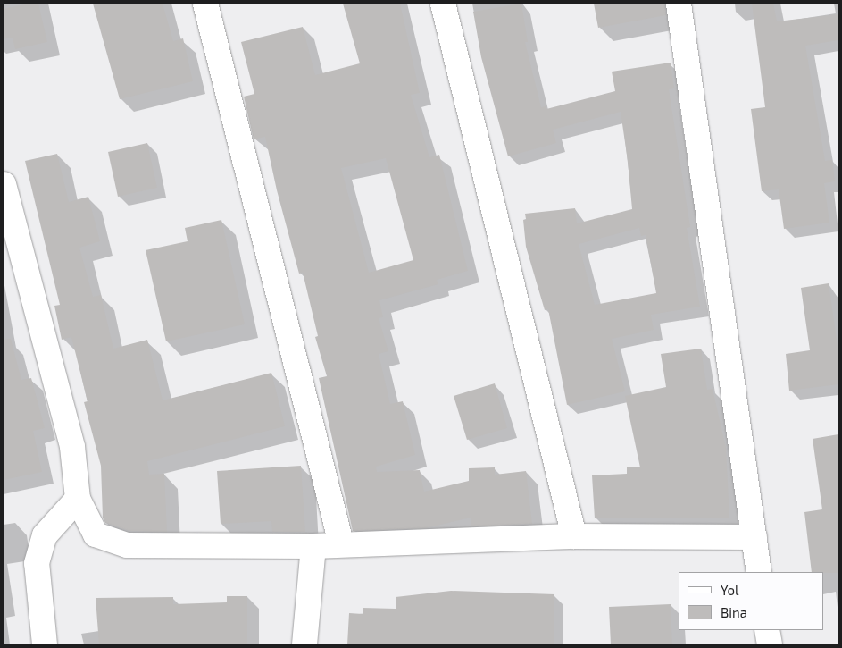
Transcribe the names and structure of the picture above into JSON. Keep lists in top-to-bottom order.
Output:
{
  "legend": ["Yol", "Bina"]
}
